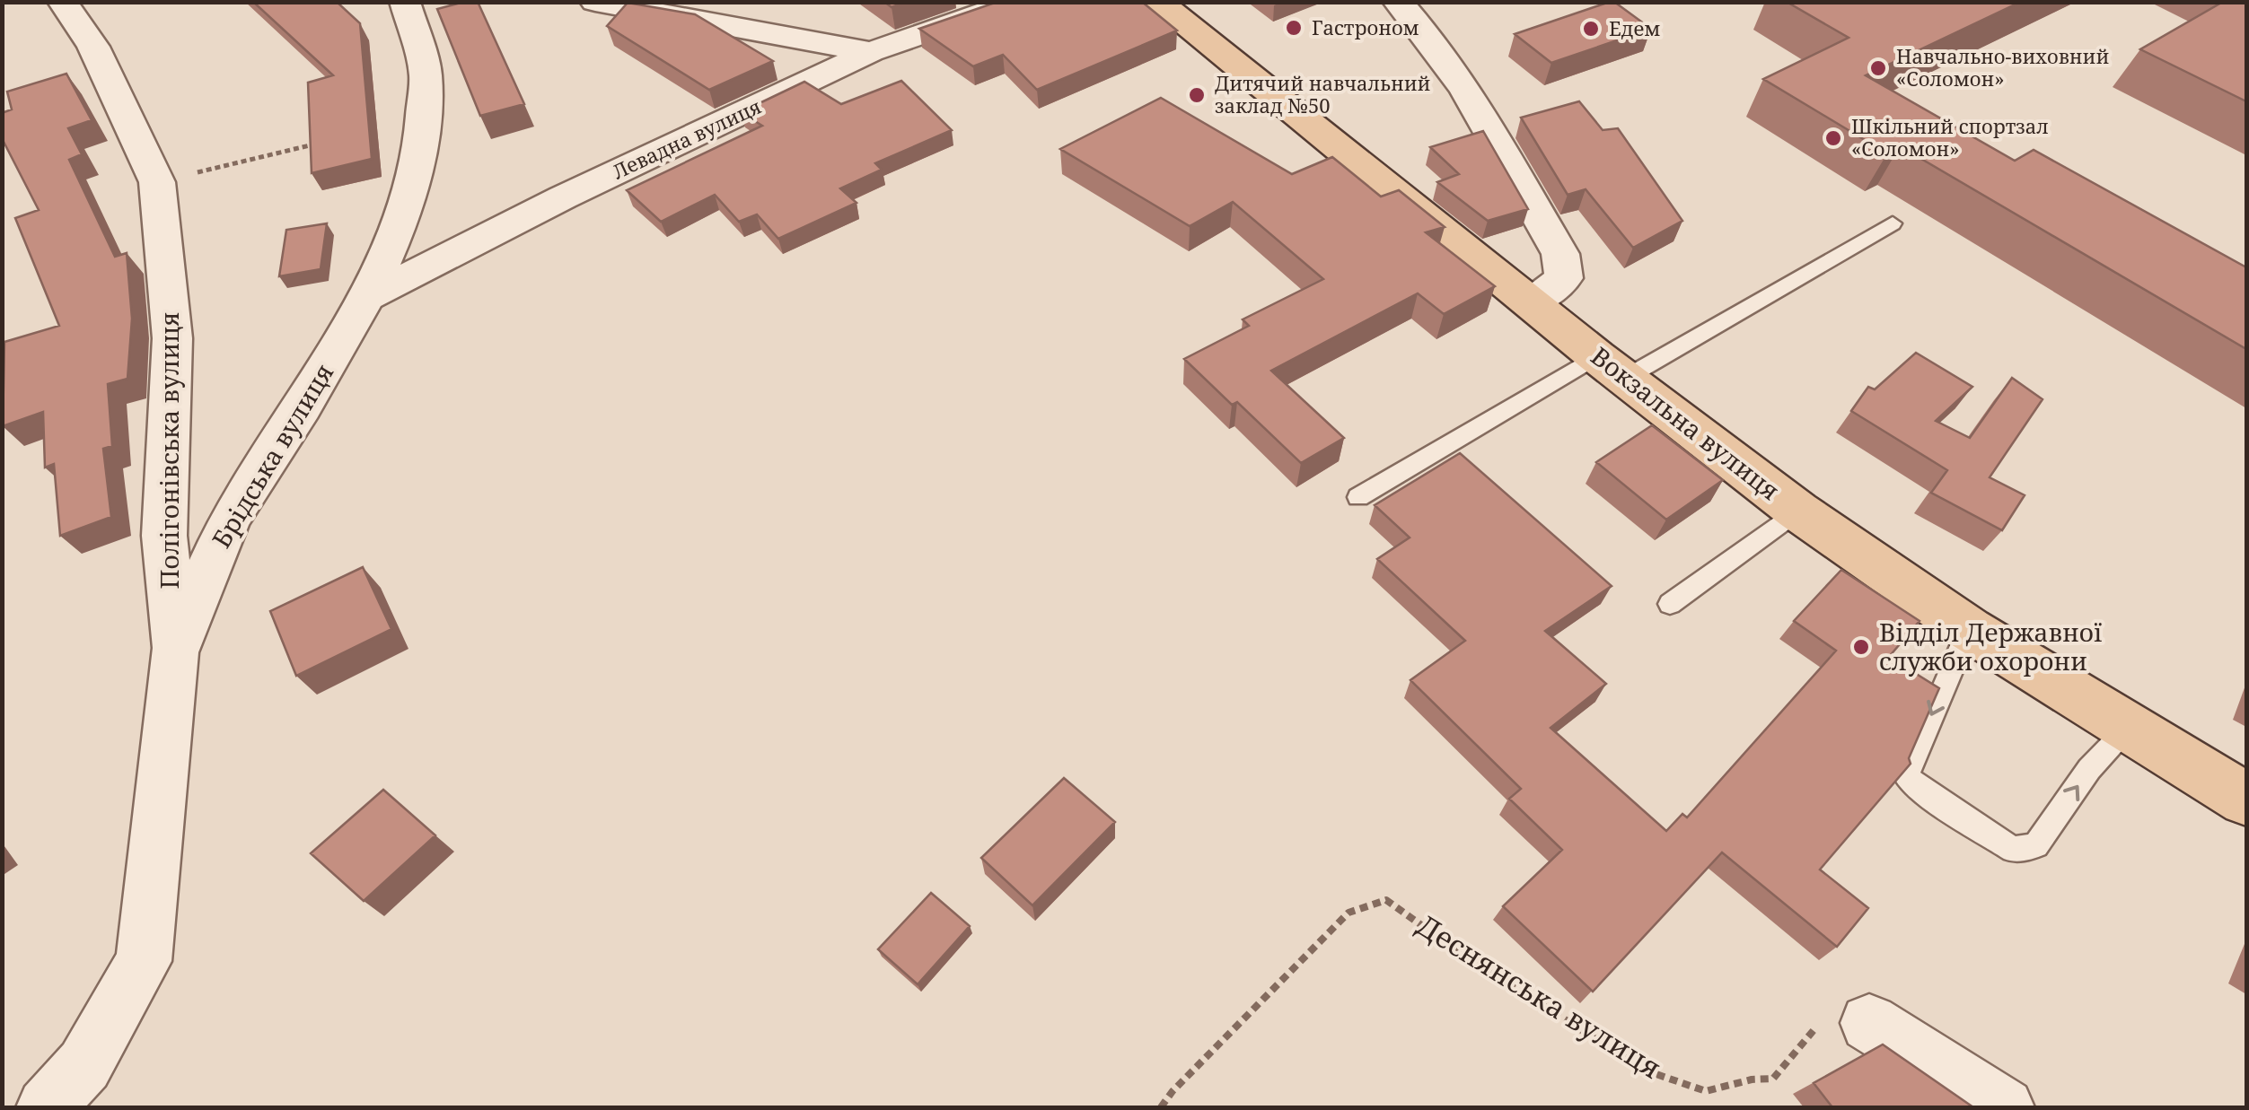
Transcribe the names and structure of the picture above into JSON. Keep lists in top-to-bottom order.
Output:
{
  "streets": {
    "main road": ["Вокзальна вулиця"],
    "street": ["Левадна вулиця", "Полігонівська вулиця", "Брідська вулиця"],
    "path": ["Деснянська вулиця"]
  },
  "crossings": [
    ["Левадна вулиця", "Брідська вулиця"],
    ["Полігонівська вулиця", "Брідська вулиця"]
  ],
  "places": [
    "Гастроном",
    "Едем",
    "Навчально-виховний «Соломон»",
    "Дитячий навчальний заклад №50",
    "Шкільний спортзал «Соломон»",
    "Відділ Державної служби охорони"
  ]
}
